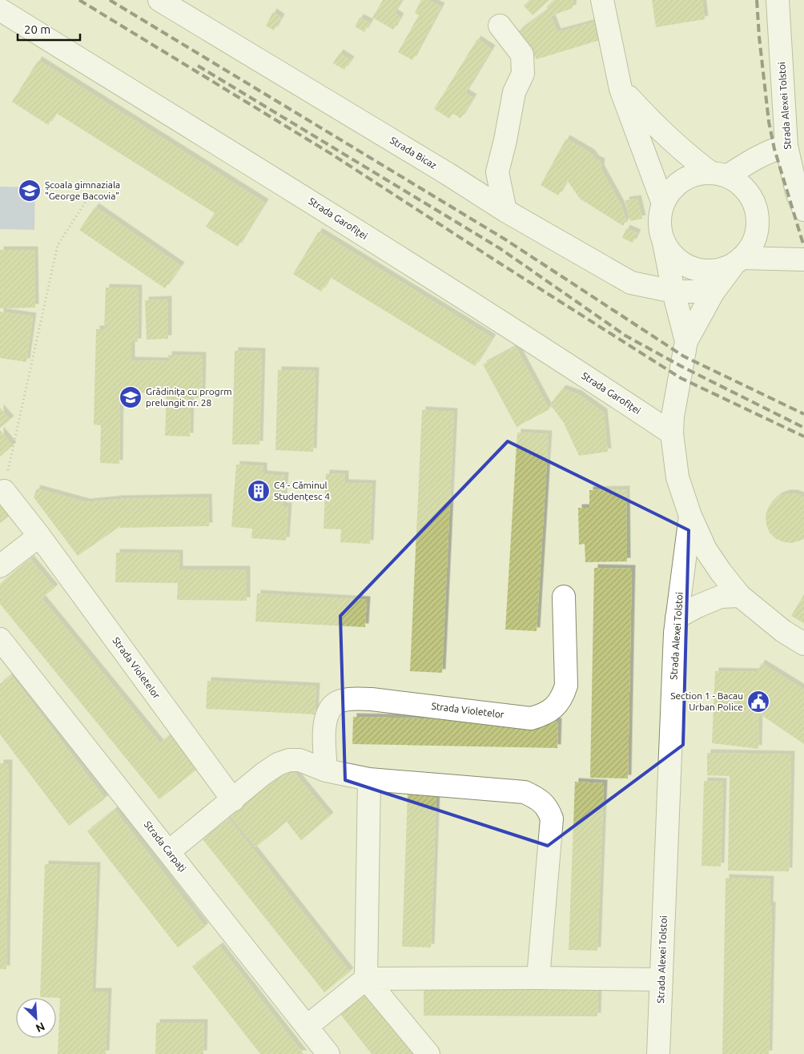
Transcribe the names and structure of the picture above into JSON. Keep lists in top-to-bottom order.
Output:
{
  "streets": {
    "street": [
      "Strada Alexei Tolstoi",
      "Strada Bicaz",
      "Strada Garofiței",
      "Strada Violetelor",
      "Strada Carpați"
    ]
  },
  "crossings": [
    ["Strada Alexei Tolstoi", "Strada Bicaz"],
    ["Strada Alexei Tolstoi", "Strada Garofiței"]
  ],
  "places": {
    "school or university": ["Școala gimnaziala \"George Bacovia\"", "Grădinița cu progrm prelungit nr. 28"],
    "building": ["C4 - Căminul Studențesc 4"],
    "public building": ["Section 1 - Bacau Urban Police"]
  },
  "scale_bar": "20 m",
  "north": "bottom right"
}
